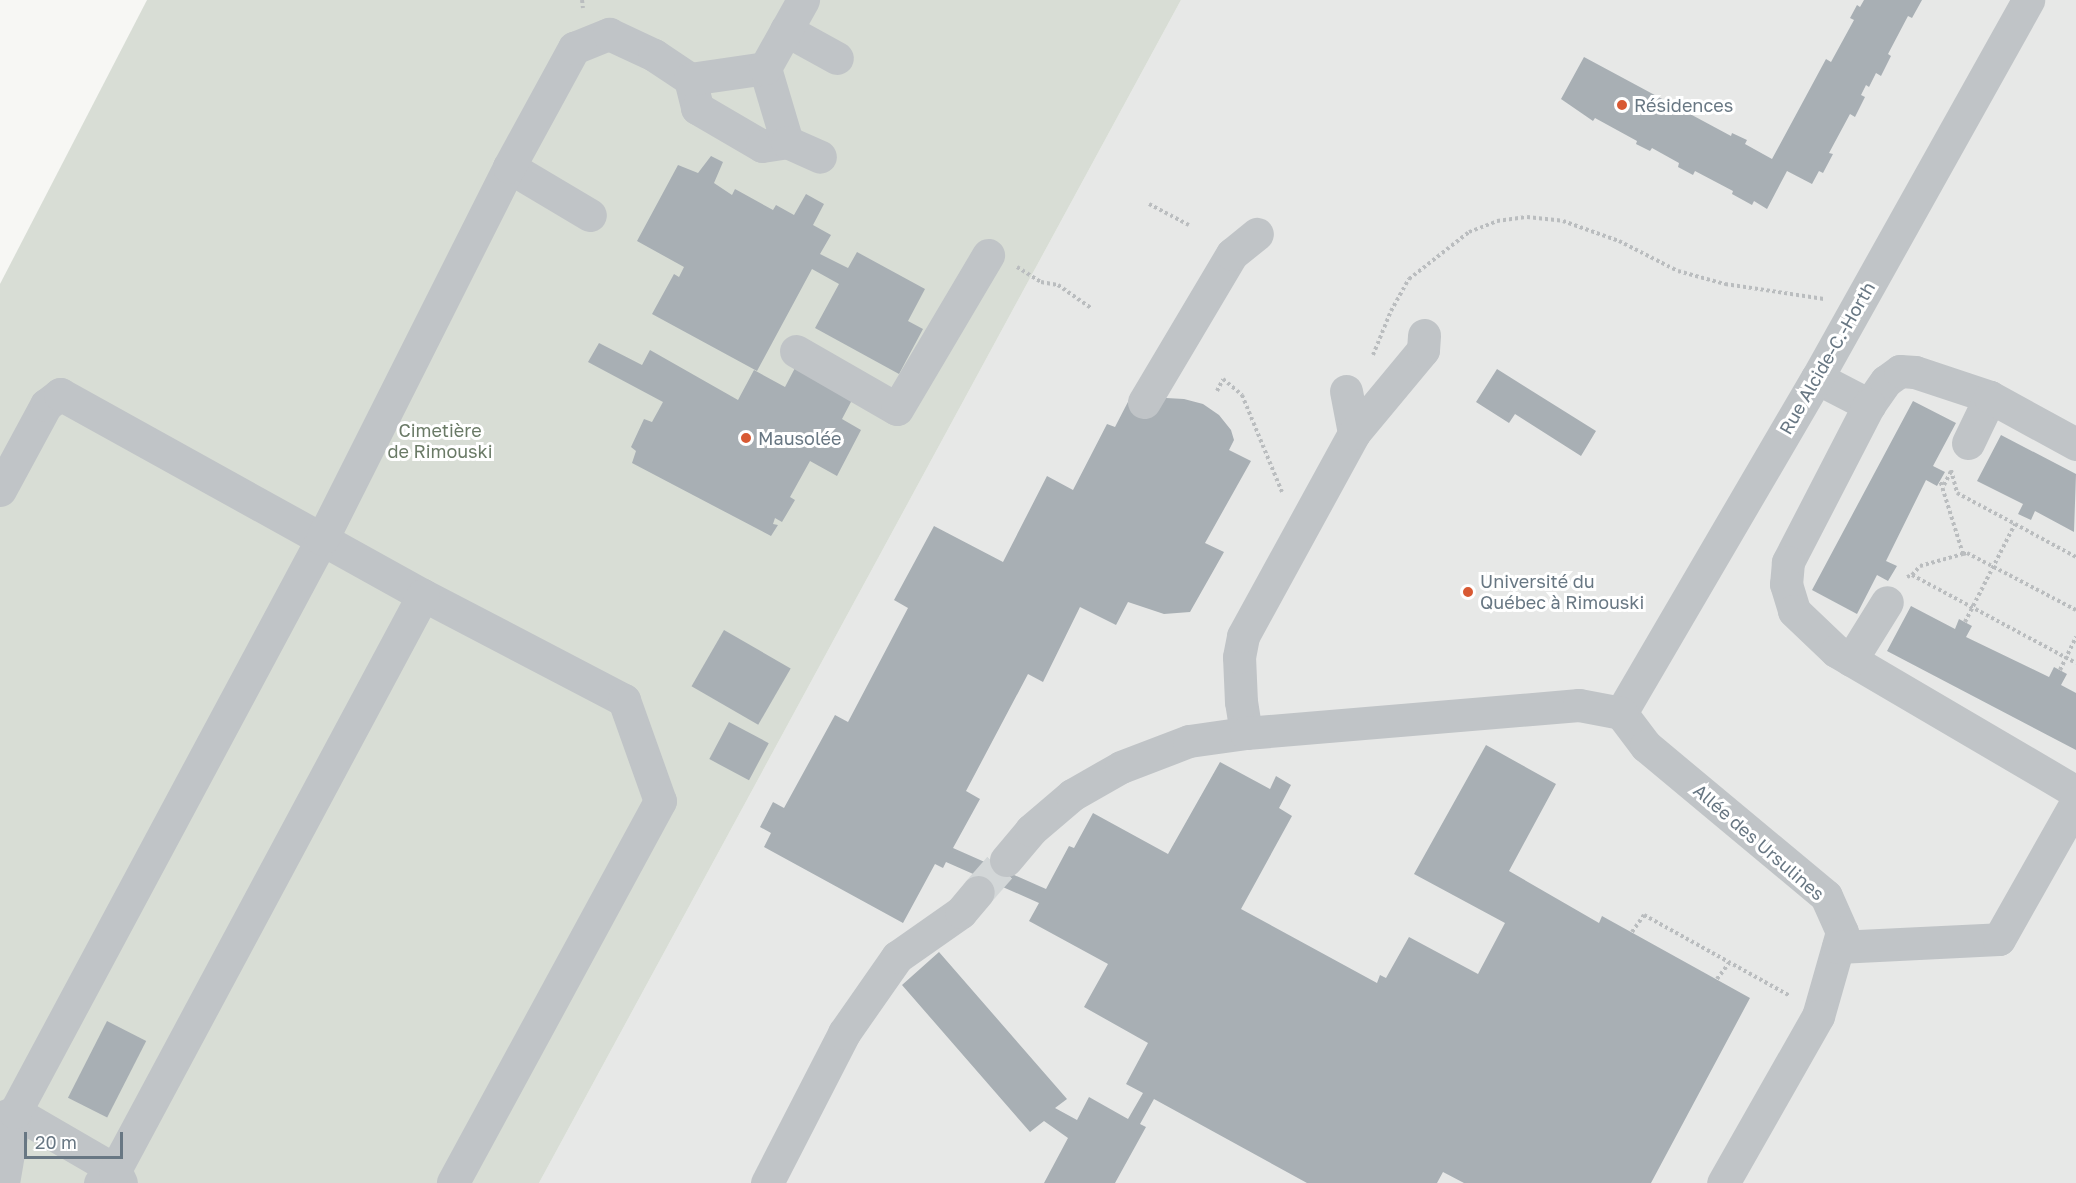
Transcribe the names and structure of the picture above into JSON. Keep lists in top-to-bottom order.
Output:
{
  "streets": {
    "street": ["Rue Alcide-C.-Horth", "Allée des Ursulines"]
  },
  "crossings": [
    ["Rue Alcide-C.-Horth", "Allée des Ursulines"]
  ],
  "parks": ["Cimetière de Rimouski"],
  "places": ["Résidences", "Mausolée", "Université du Québec à Rimouski"],
  "scale_bar": "20 m"
}
